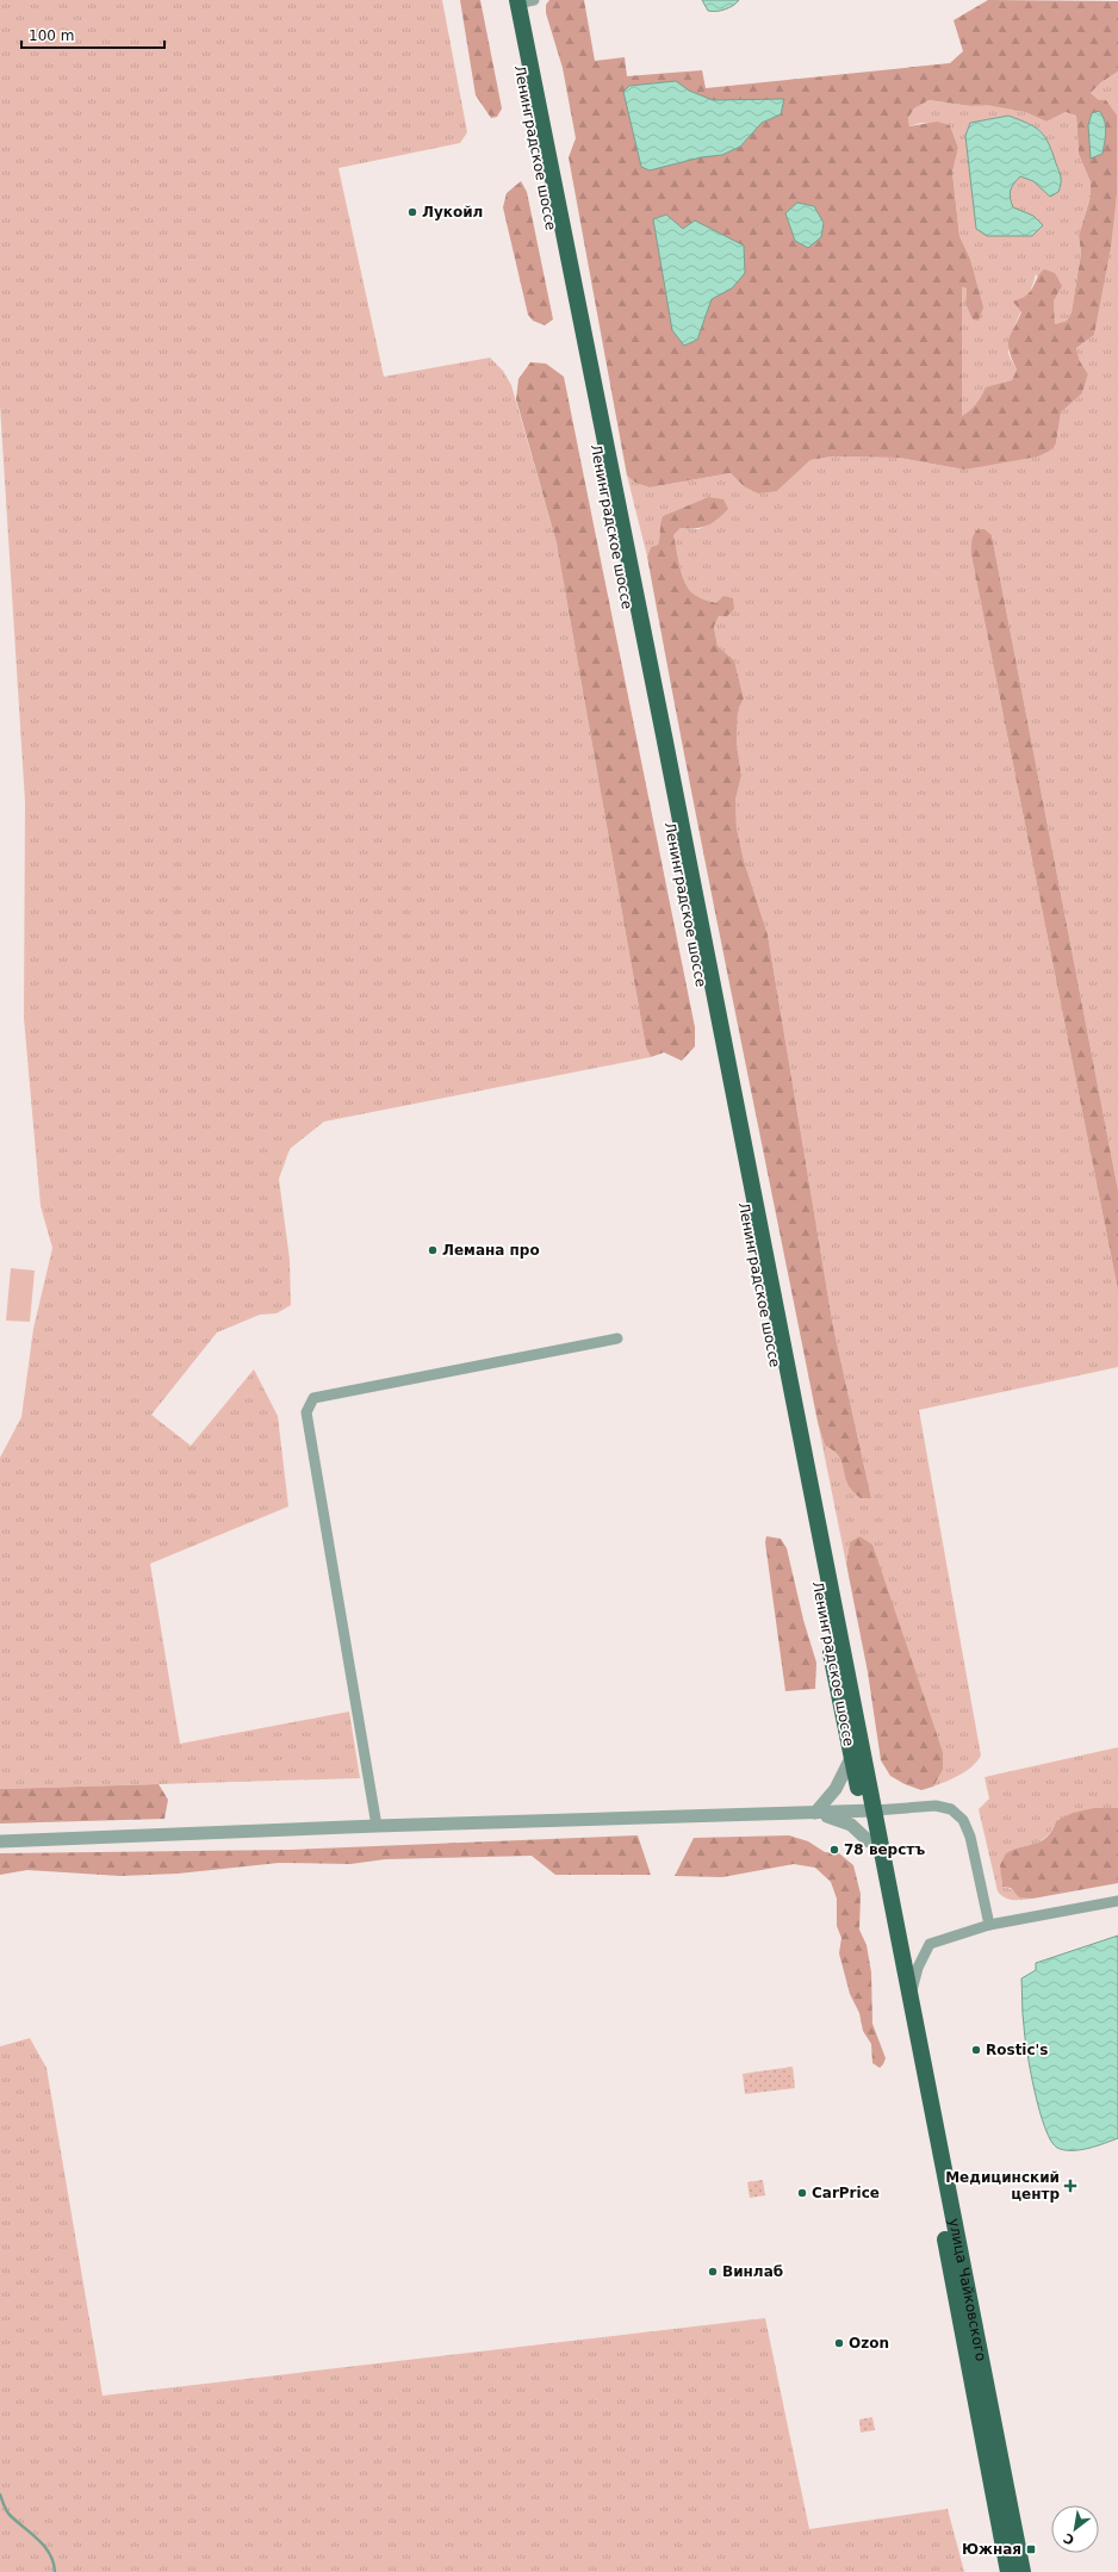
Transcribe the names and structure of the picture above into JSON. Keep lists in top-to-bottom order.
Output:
{
  "streets": {
    "highway": ["Ленинградское шоссе", "улица Чайковского"]
  },
  "crossings": [
    ["Ленинградское шоссе", "улица Чайковского"]
  ],
  "places": {
    "other": [
      "Лукойл",
      "Лемана про",
      "78 верстъ",
      "Rostic's",
      "CarPrice",
      "Винлаб",
      "Ozon"
    ],
    "health": ["Медицинский центр"],
    "transit": ["Южная"]
  },
  "scale_bar": "100 m",
  "north": "bottom left"
}
